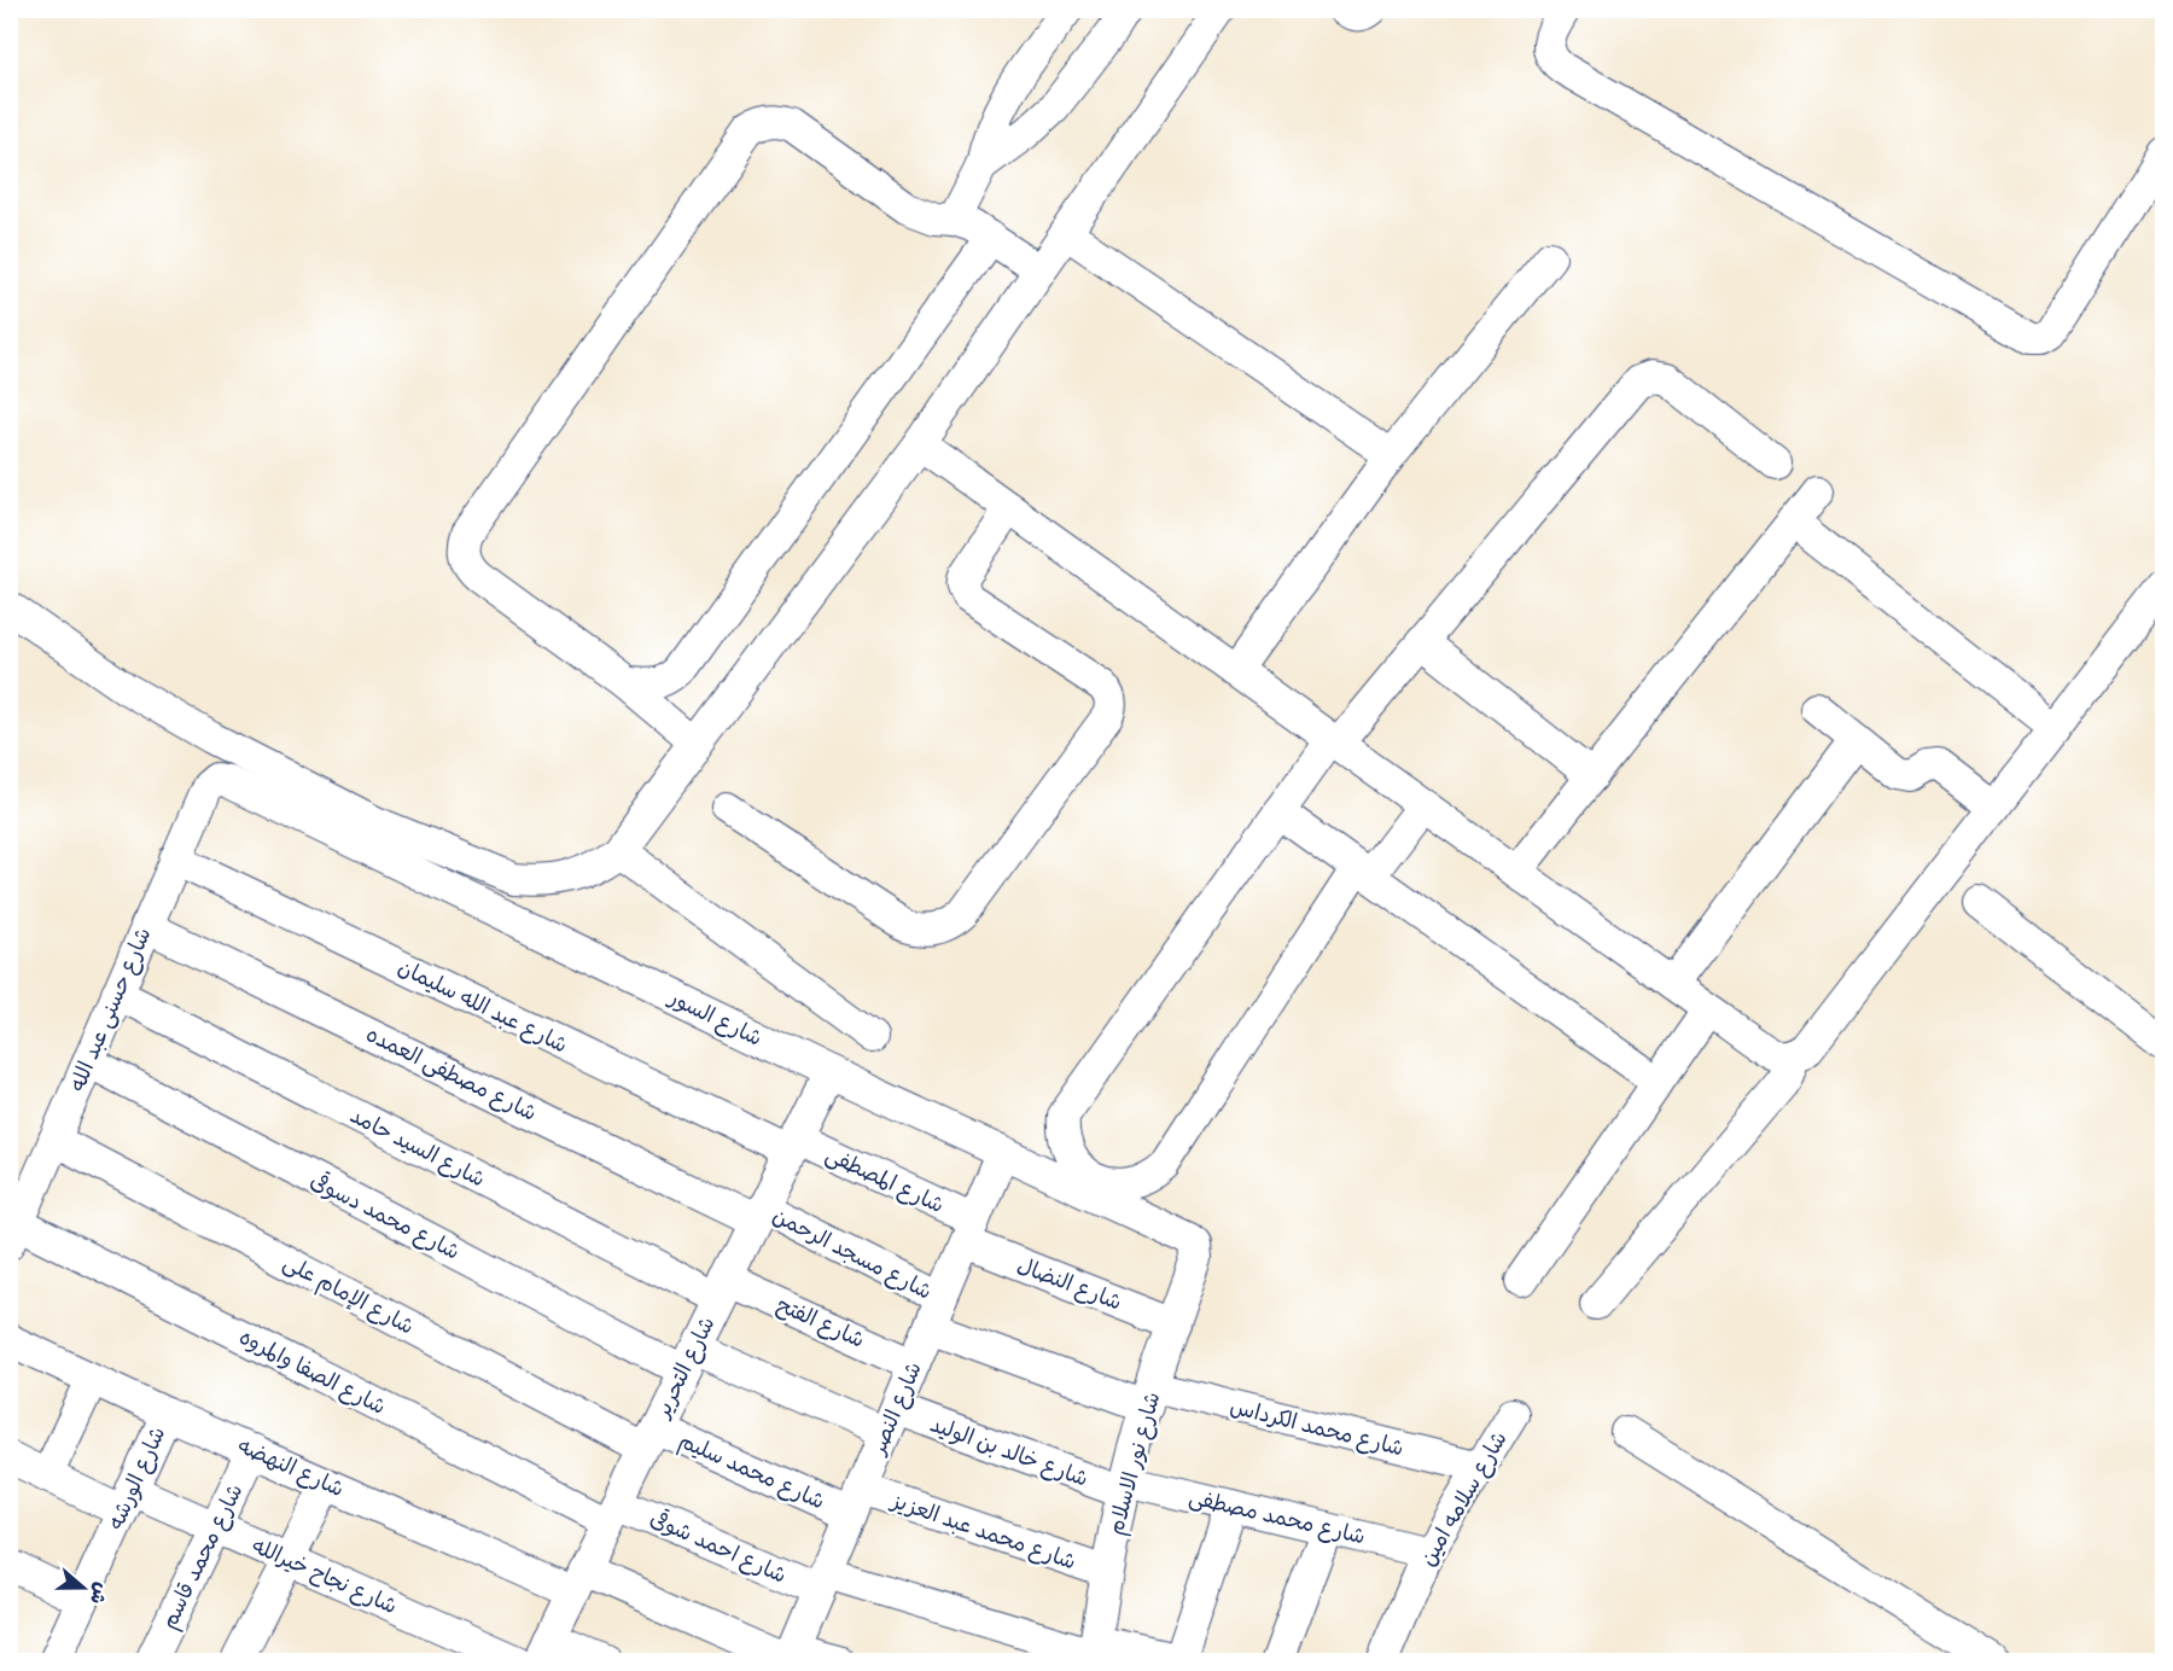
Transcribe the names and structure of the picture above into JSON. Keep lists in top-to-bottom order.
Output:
{
  "streets": {
    "street": [
      "شارع عبد الله سليمان",
      "شارع حسنى عبد الله",
      "شارع السور",
      "شارع مصطفى العمده",
      "شارع السيد حامد",
      "شارع المصطفى",
      "شارع محمد دسوقى",
      "شارع مسجد الرحمن",
      "شارع النضال",
      "شارع الإمام على",
      "شارع الفتح",
      "شارع التحرير",
      "شارع الصفا والمروه",
      "شارع النصر",
      "شارع محمد الكرداس",
      "شارع خالد بن الوليد",
      "شارع نور الاسلام",
      "شارع النهضه",
      "شارع محمد سليم",
      "شارع الورشه",
      "شارع سلامه امين",
      "شارع محمد مصطفى",
      "شارع محمد عبد العزيز",
      "شارع احمد شوقى",
      "شارع محمد قاسم",
      "شارع نجاح خيرالله"
    ]
  },
  "crossings": [
    ["شارع عبد الله سليمان", "شارع حسنى عبد الله"],
    ["شارع عبد الله سليمان", "شارع المصطفى"],
    ["شارع عبد الله سليمان", "شارع التحرير"],
    ["شارع حسنى عبد الله", "شارع السور"],
    ["شارع حسنى عبد الله", "شارع مصطفى العمده"],
    ["شارع حسنى عبد الله", "شارع السيد حامد"],
    ["شارع حسنى عبد الله", "شارع محمد دسوقى"],
    ["شارع حسنى عبد الله", "شارع الإمام على"],
    ["شارع حسنى عبد الله", "شارع الصفا والمروه"],
    ["شارع السور", "شارع التحرير"],
    ["شارع السور", "شارع النصر"],
    ["شارع السور", "شارع نور الاسلام"],
    ["شارع مصطفى العمده", "شارع مسجد الرحمن"],
    ["شارع مصطفى العمده", "شارع التحرير"],
    ["شارع السيد حامد", "شارع الفتح"],
    ["شارع السيد حامد", "شارع التحرير"],
    ["شارع المصطفى", "شارع النضال"],
    ["شارع المصطفى", "شارع التحرير"],
    ["شارع المصطفى", "شارع النصر"],
    ["شارع محمد دسوقى", "شارع التحرير"],
    ["شارع محمد دسوقى", "شارع النصر"],
    ["شارع محمد دسوقى", "شارع خالد بن الوليد"],
    ["شارع مسجد الرحمن", "شارع التحرير"],
    ["شارع مسجد الرحمن", "شارع النصر"],
    ["شارع النضال", "شارع النصر"],
    ["شارع النضال", "شارع نور الاسلام"],
    ["شارع الإمام على", "شارع التحرير"],
    ["شارع الإمام على", "شارع محمد سليم"],
    ["شارع الفتح", "شارع التحرير"],
    ["شارع الفتح", "شارع النصر"],
    ["شارع التحرير", "شارع الصفا والمروه"],
    ["شارع التحرير", "شارع النهضه"],
    ["شارع التحرير", "شارع محمد سليم"],
    ["شارع التحرير", "شارع احمد شوقى"],
    ["شارع الصفا والمروه", "شارع احمد شوقى"],
    ["شارع النصر", "شارع محمد الكرداس"],
    ["شارع النصر", "شارع خالد بن الوليد"],
    ["شارع النصر", "شارع النهضه"],
    ["شارع النصر", "شارع محمد سليم"],
    ["شارع النصر", "شارع محمد عبد العزيز"],
    ["شارع النصر", "شارع احمد شوقى"],
    ["شارع محمد الكرداس", "شارع نور الاسلام"],
    ["شارع محمد الكرداس", "شارع سلامه امين"],
    ["شارع خالد بن الوليد", "شارع نور الاسلام"],
    ["شارع خالد بن الوليد", "شارع محمد مصطفى"],
    ["شارع نور الاسلام", "شارع محمد مصطفى"],
    ["شارع نور الاسلام", "شارع محمد عبد العزيز"],
    ["شارع نور الاسلام", "شارع احمد شوقى"],
    ["شارع النهضه", "شارع الورشه"],
    ["شارع النهضه", "شارع محمد قاسم"],
    ["شارع محمد سليم", "شارع محمد عبد العزيز"],
    ["شارع الورشه", "شارع نجاح خيرالله"],
    ["شارع سلامه امين", "شارع محمد مصطفى"],
    ["شارع محمد قاسم", "شارع نجاح خيرالله"]
  ],
  "north": "right"
}
